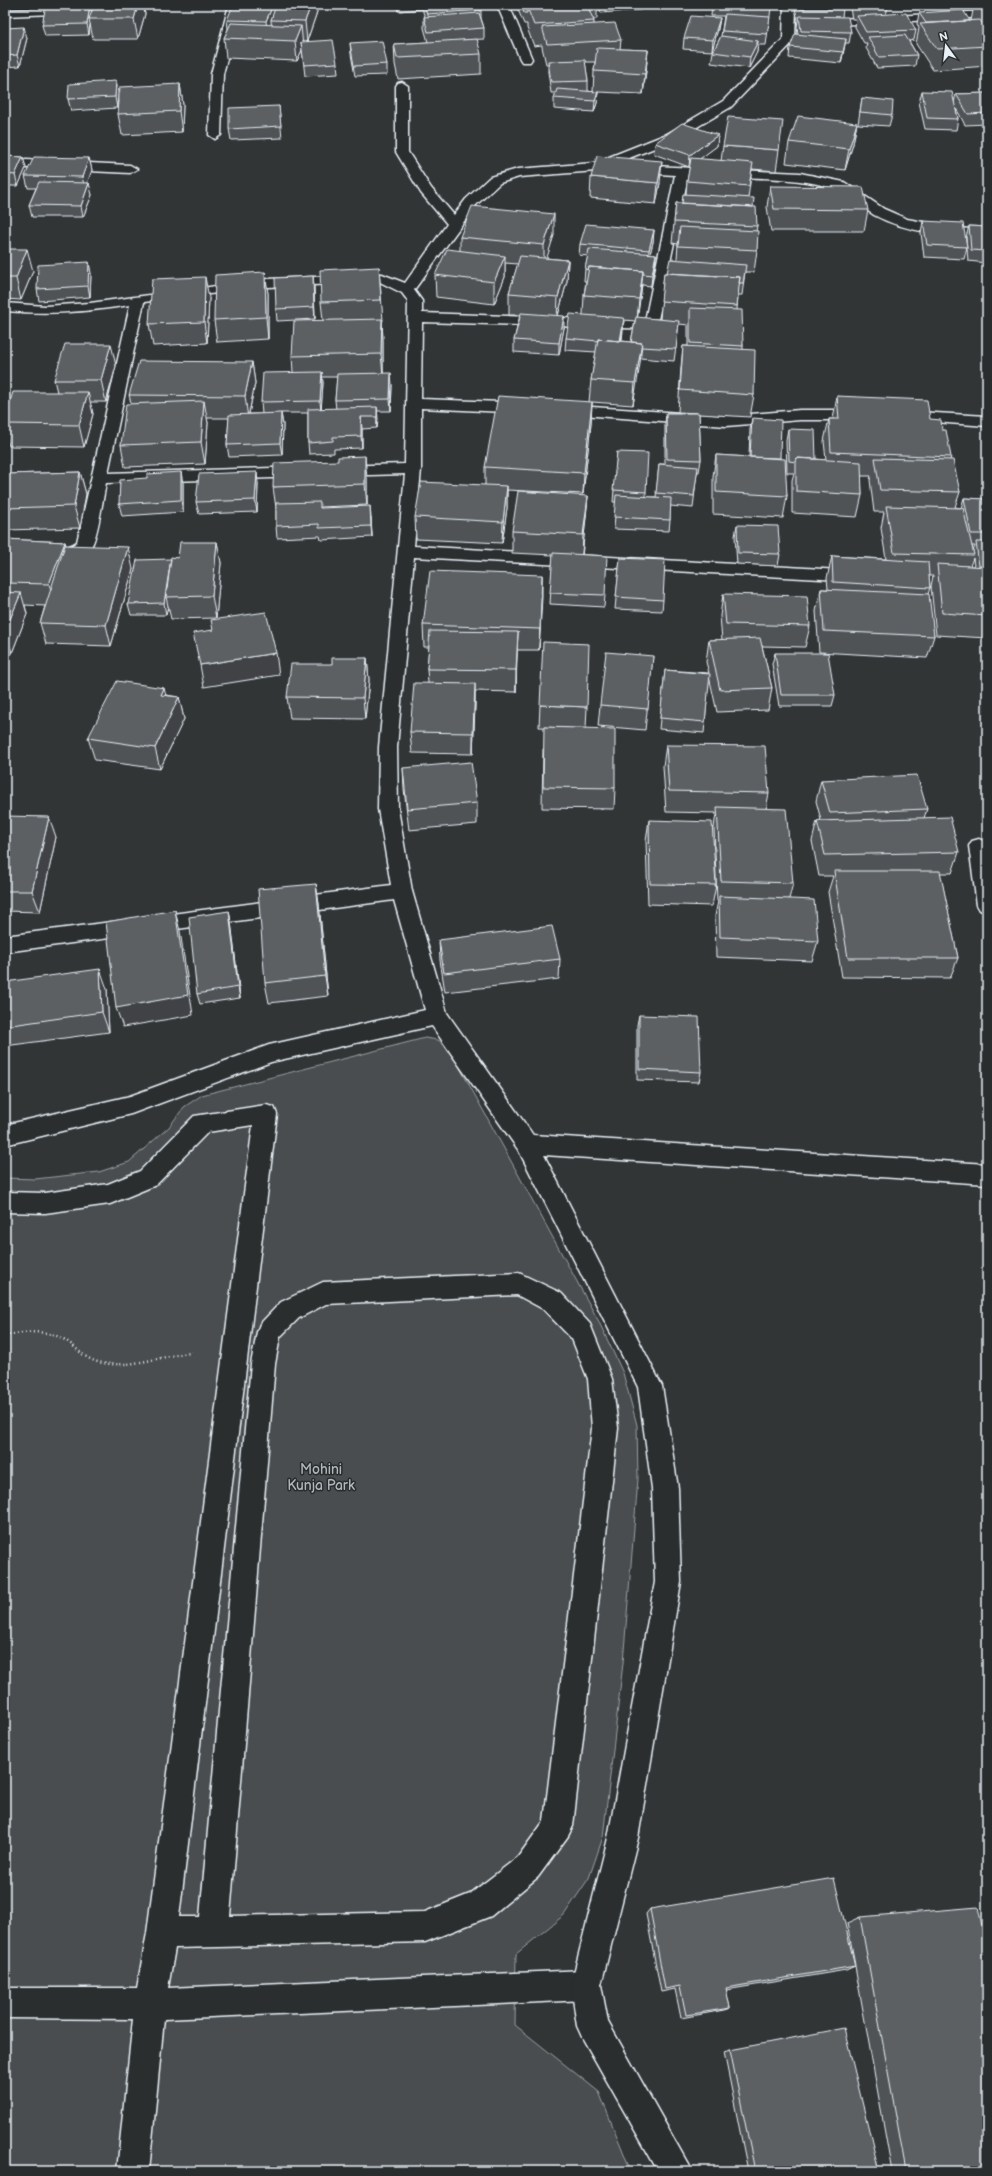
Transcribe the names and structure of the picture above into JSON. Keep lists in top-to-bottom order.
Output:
{
  "parks": ["Mohini Kunja Park"],
  "north": "top"
}
